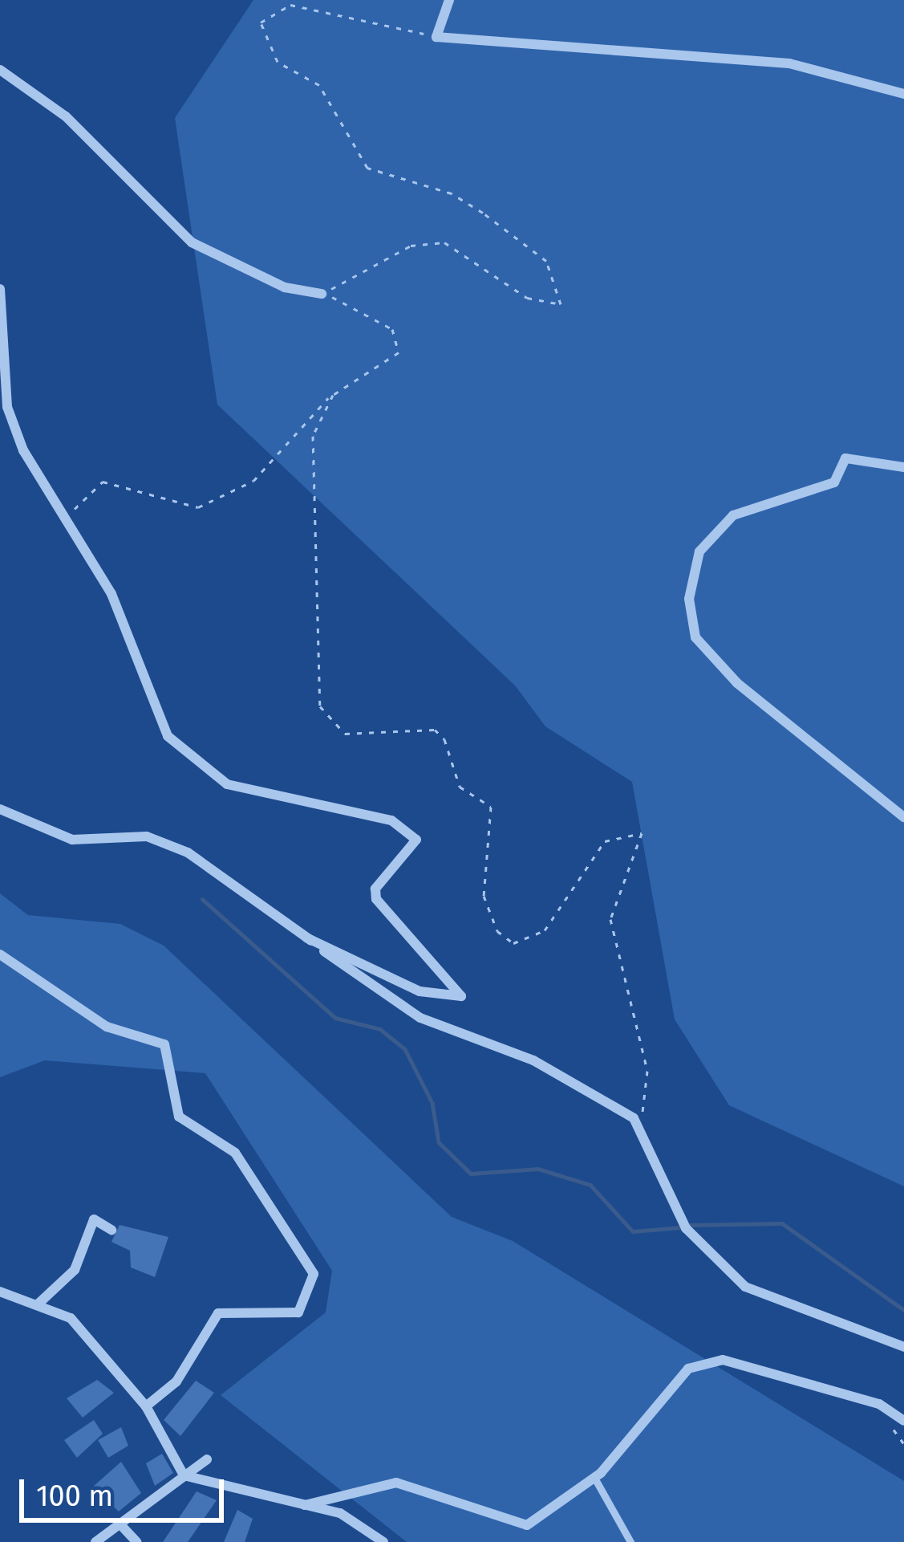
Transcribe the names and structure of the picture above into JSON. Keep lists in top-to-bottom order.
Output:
{
  "scale_bar": "100 m"
}
